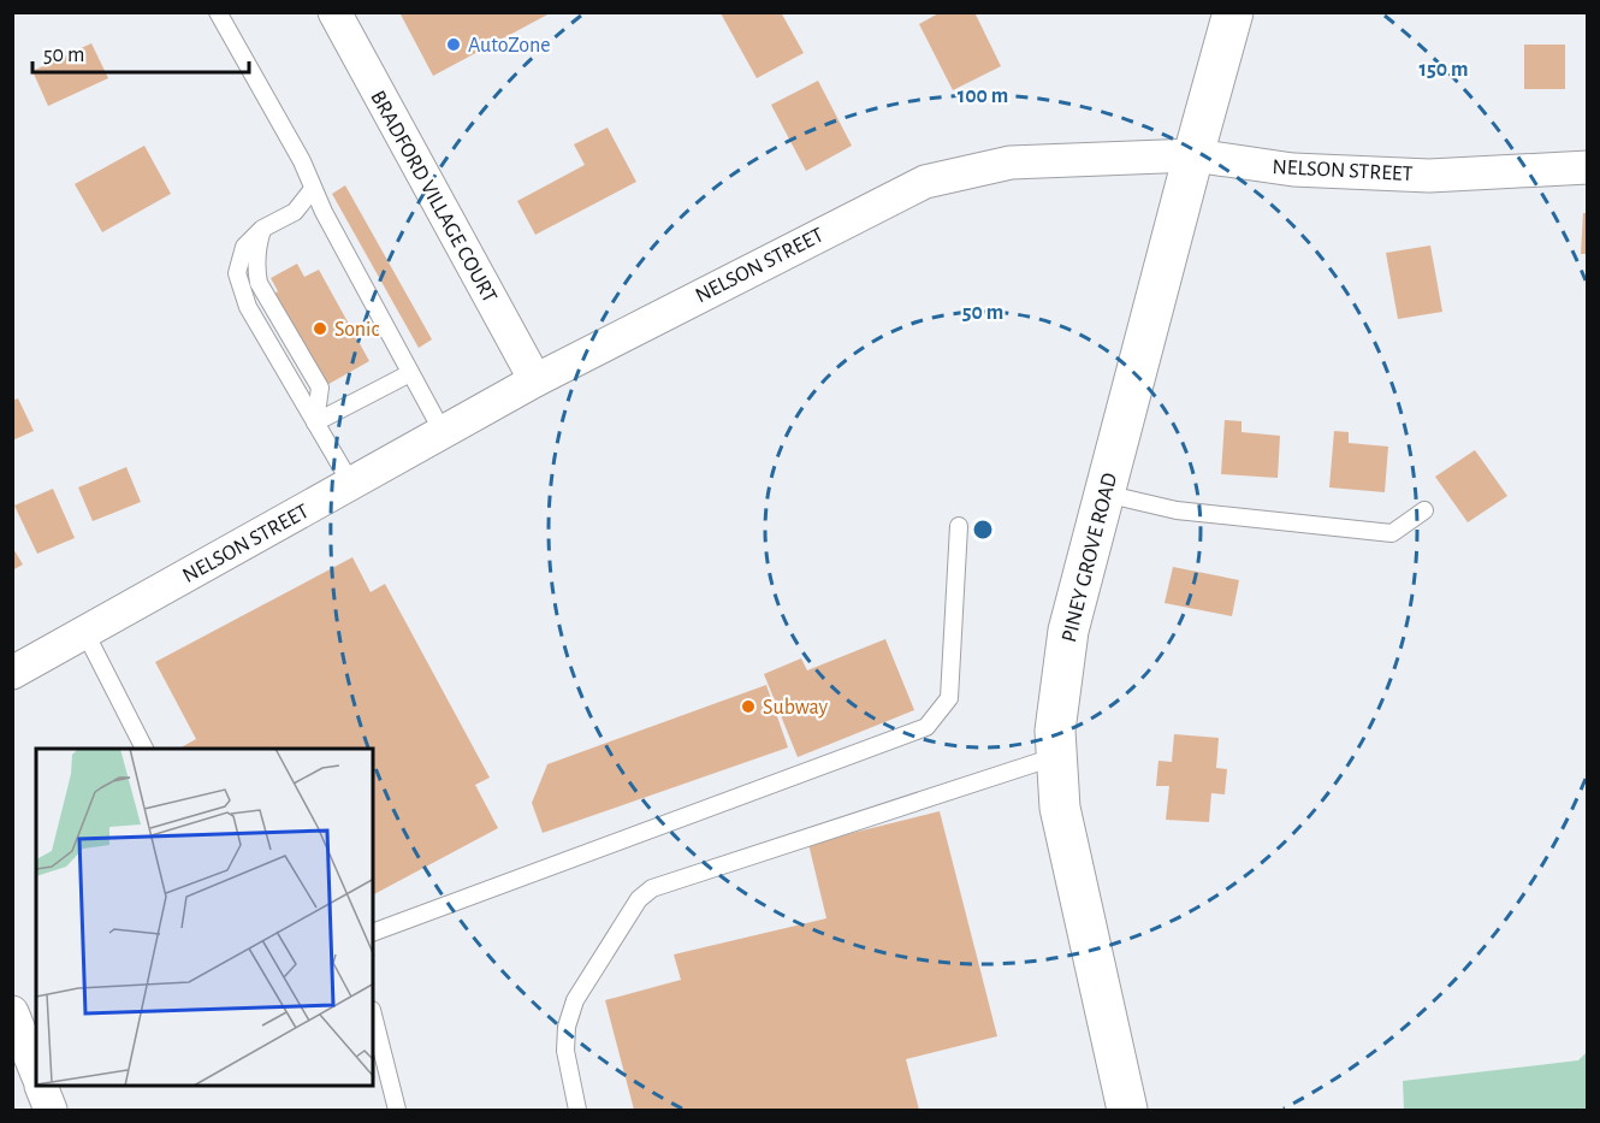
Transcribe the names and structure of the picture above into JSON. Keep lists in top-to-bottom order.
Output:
{
  "streets": {
    "main road": ["PINEY GROVE ROAD"],
    "street": ["NELSON STREET", "BRADFORD VILLAGE COURT"]
  },
  "crossings": [
    ["NELSON STREET", "BRADFORD VILLAGE COURT"],
    ["NELSON STREET", "PINEY GROVE ROAD"]
  ],
  "places": ["AutoZone", "Sonic", "Subway"],
  "scale_bar": "50 m",
  "rings": ["150 m", "100 m", "50 m"]
}
